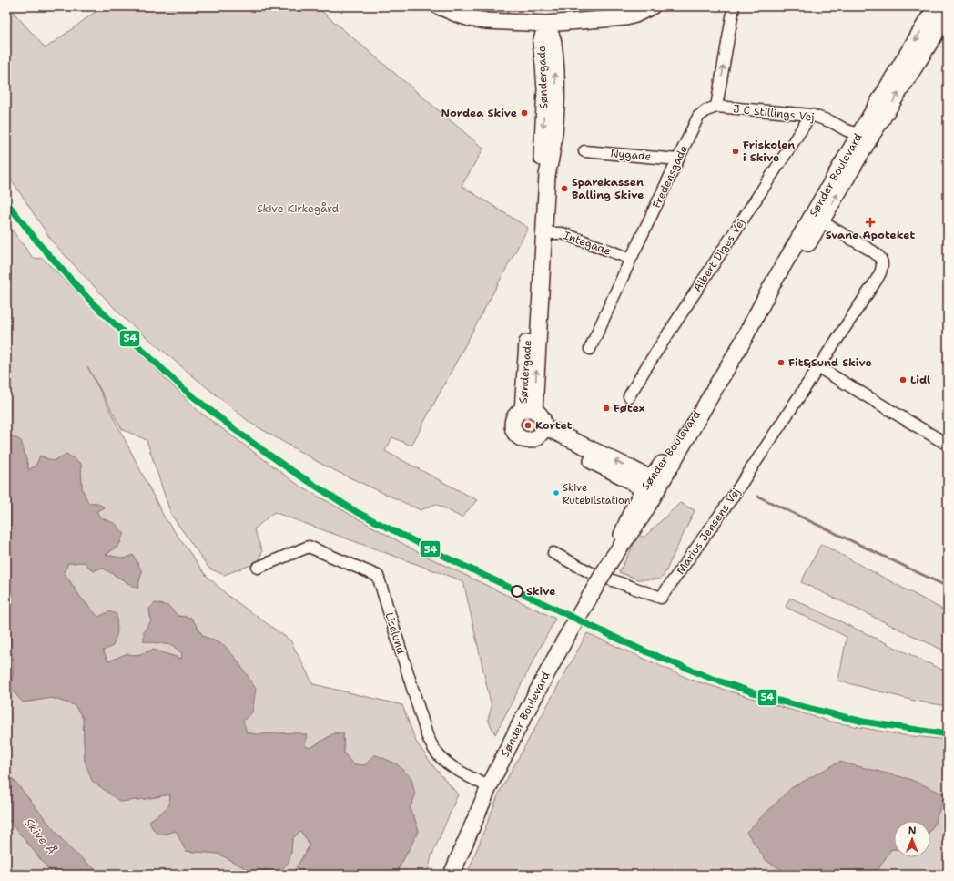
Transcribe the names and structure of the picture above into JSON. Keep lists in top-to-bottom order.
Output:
{
  "streets": {
    "street": [
      "Søndergade",
      "J C Stillings Vej",
      "Nygade",
      "Sønder Boulevard",
      "Fredensgade",
      "Integade",
      "Albert Diges Vej",
      "Marius Jensens Vej",
      "Liselund"
    ]
  },
  "crossings": [
    ["Søndergade", "Integade"],
    ["J C Stillings Vej", "Sønder Boulevard"],
    ["J C Stillings Vej", "Fredensgade"],
    ["J C Stillings Vej", "Albert Diges Vej"],
    ["Nygade", "Fredensgade"],
    ["Sønder Boulevard", "Marius Jensens Vej"],
    ["Sønder Boulevard", "Liselund"],
    ["Fredensgade", "Integade"]
  ],
  "water": ["Skive Å"],
  "parks": ["Skive Kirkegård"],
  "places": {
    "other": [
      "Nordea Skive",
      "Friskolen i Skive",
      "Sparekassen Balling Skive",
      "Fit&Sund Skive",
      "Lidl",
      "Føtex",
      "Kortet",
      "Skive Rutebilstation",
      "Skive"
    ],
    "health": ["Svane Apoteket"]
  },
  "lines": ["transit line 54"],
  "north": "top"
}
